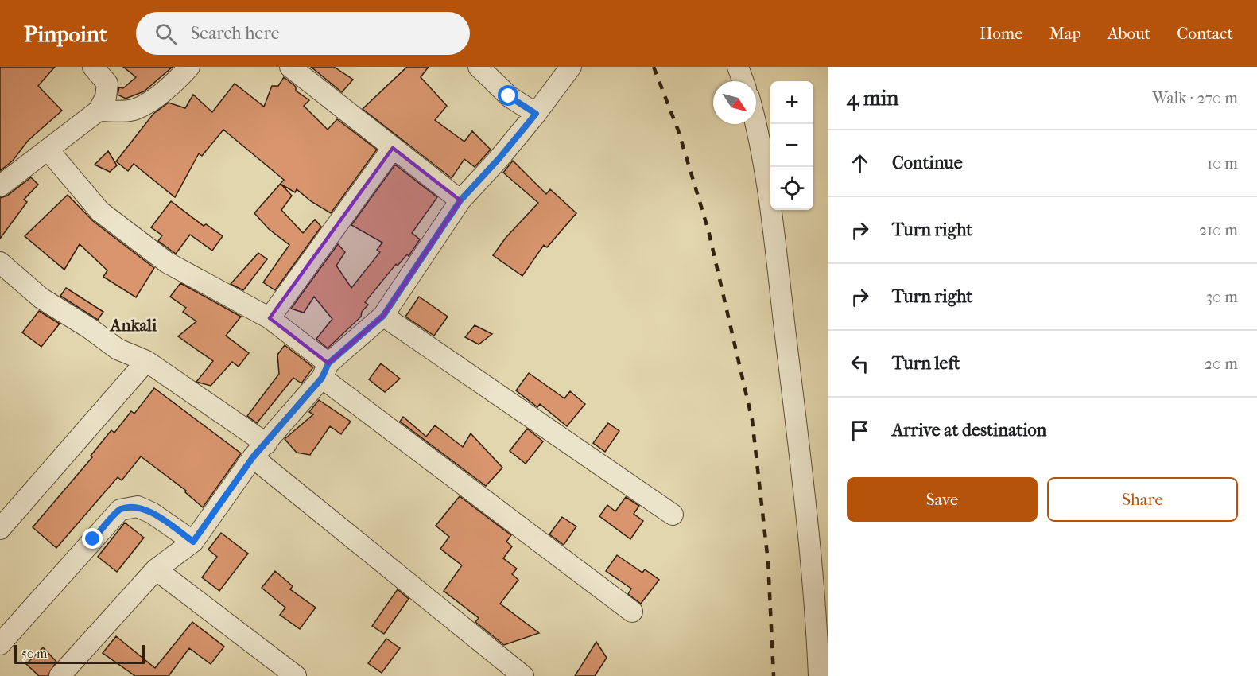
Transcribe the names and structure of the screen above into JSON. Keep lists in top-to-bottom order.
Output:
{
  "districts": ["Ankali"],
  "scale_bar": "50 m",
  "north": "bottom right",
  "page": {
    "header": "Pinpoint",
    "search": "Search here",
    "nav": [
      "Home",
      "Map",
      "About",
      "Contact"
    ],
    "heading": ["4 min", "Walk · 270 m"],
    "map_buttons": ["+", "−"],
    "list": [
      ["Continue", "10 m"],
      ["Turn right", "210 m"],
      ["Turn right", "30 m"],
      ["Turn left", "20 m"],
      "Arrive at destination"
    ],
    "buttons": ["Save", "Share"],
    "scale": "50 m"
  }
}
